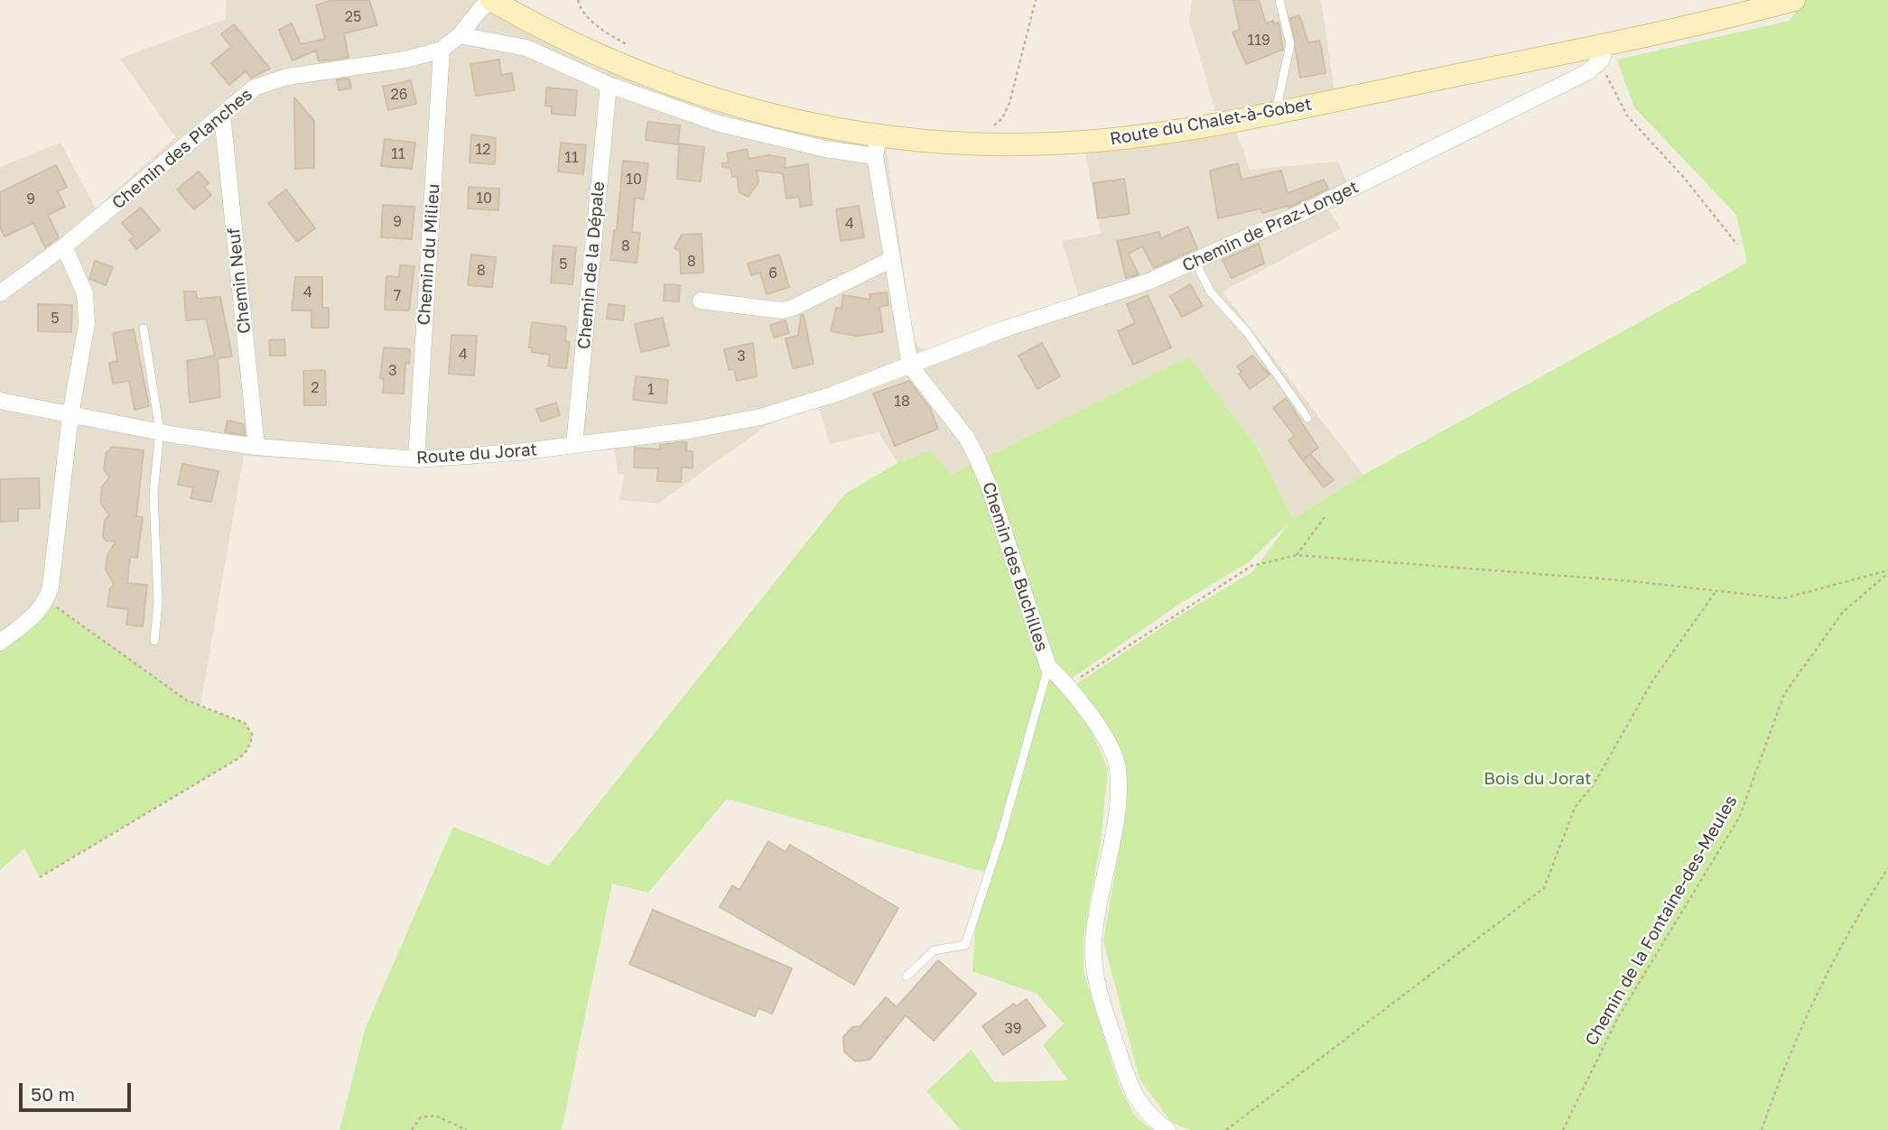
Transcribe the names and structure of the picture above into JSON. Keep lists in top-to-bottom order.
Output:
{
  "streets": {
    "main road": ["Route du Chalet-à-Gobet"],
    "street": [
      "Chemin des Planches",
      "Chemin de Praz-Longet",
      "Chemin du Milieu",
      "Chemin de la Dépale",
      "Chemin Neuf",
      "Route du Jorat",
      "Chemin des Buchilles"
    ],
    "path": ["Chemin de la Fontaine-des-Meules"]
  },
  "crossings": [
    ["Route du Chalet-à-Gobet", "Chemin des Planches"],
    ["Route du Chalet-à-Gobet", "Chemin de Praz-Longet"],
    ["Route du Chalet-à-Gobet", "Chemin des Buchilles"],
    ["Chemin des Planches", "Chemin du Milieu"],
    ["Chemin des Planches", "Chemin Neuf"],
    ["Chemin de Praz-Longet", "Route du Jorat"],
    ["Chemin de Praz-Longet", "Chemin des Buchilles"],
    ["Chemin du Milieu", "Route du Jorat"],
    ["Chemin de la Dépale", "Route du Jorat"],
    ["Chemin Neuf", "Route du Jorat"],
    ["Route du Jorat", "Chemin des Buchilles"]
  ],
  "parks": ["Bois du Jorat"],
  "house_numbers": [
    "25",
    "119",
    "26",
    "12",
    "11",
    "11",
    "10",
    "10",
    "9",
    "9",
    "4",
    "8",
    "8",
    "5",
    "8",
    "6",
    "4",
    "7",
    "5",
    "4",
    "3",
    "3",
    "2",
    "1",
    "18",
    "39"
  ],
  "scale_bar": "50 m"
}
